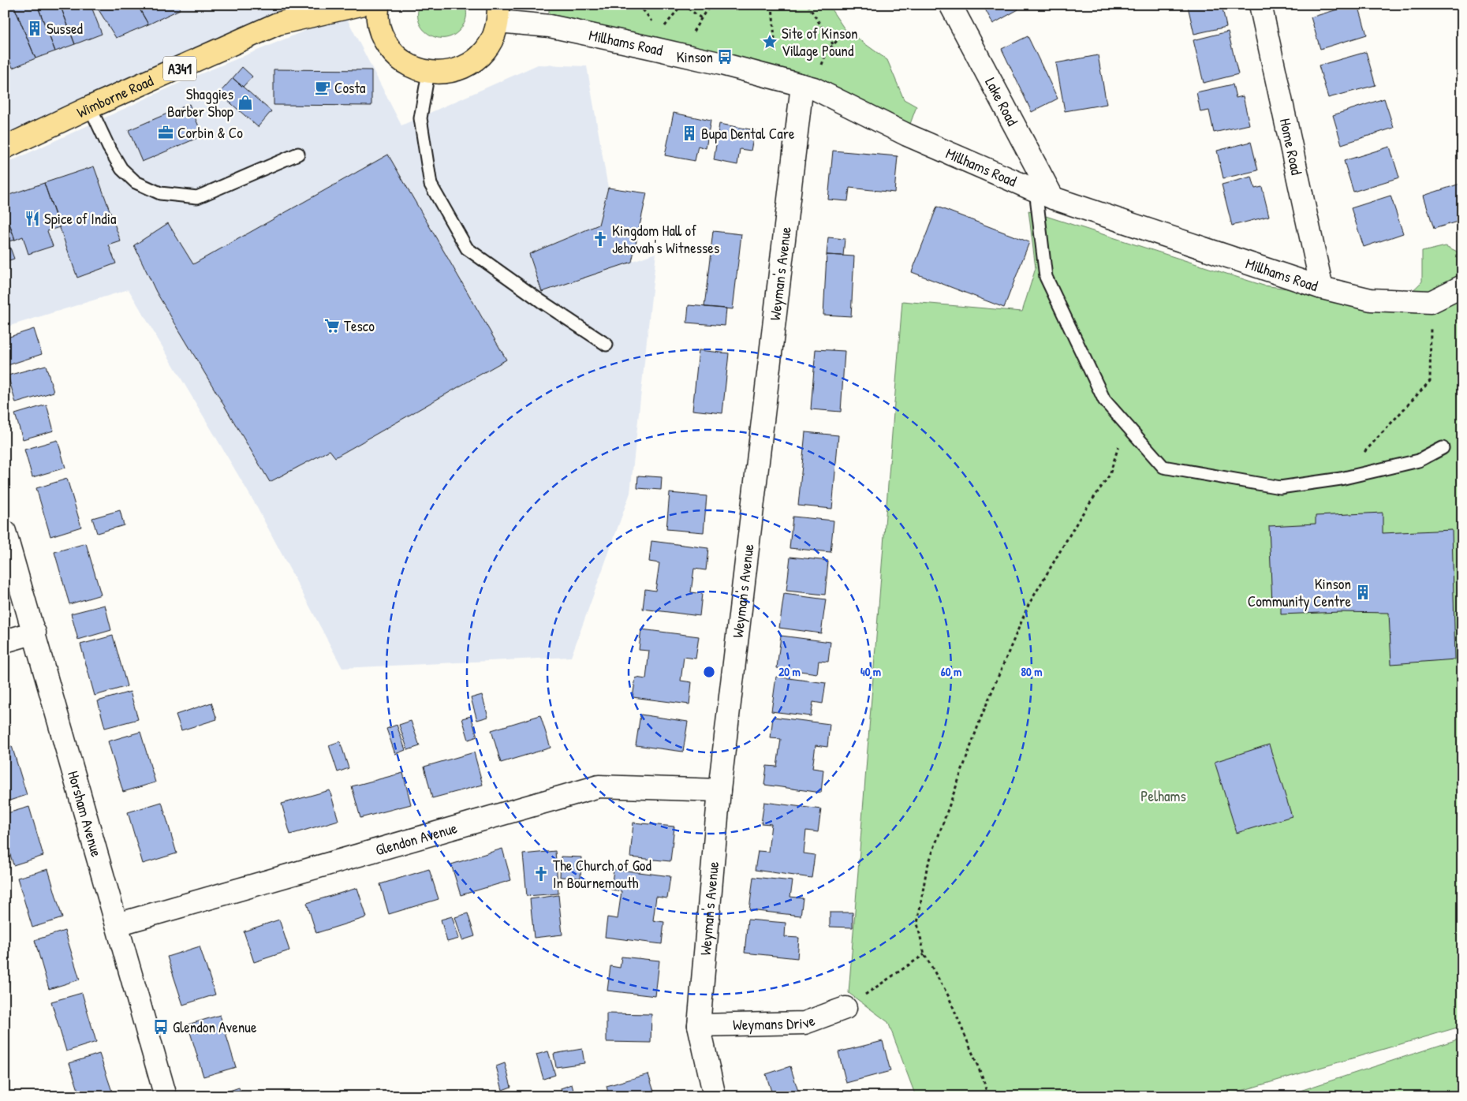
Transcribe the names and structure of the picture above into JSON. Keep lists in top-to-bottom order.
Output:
{
  "streets": {
    "main road": ["A341", "Wimborne Road"],
    "street": [
      "Millhams Road",
      "Lake Road",
      "Home Road",
      "Weyman's Avenue",
      "Horsham Avenue",
      "Glendon Avenue",
      "Weymans Drive"
    ]
  },
  "crossings": [
    ["Millhams Road", "Lake Road"],
    ["Millhams Road", "Home Road"],
    ["Millhams Road", "Weyman's Avenue"],
    ["Weyman's Avenue", "Glendon Avenue"],
    ["Weyman's Avenue", "Weymans Drive"],
    ["Horsham Avenue", "Glendon Avenue"]
  ],
  "parks": ["Pelhams"],
  "places": {
    "building": ["Sussed", "Bupa Dental Care", "Kinson Community Centre"],
    "place": ["Site of Kinson Village Pound"],
    "bus stop": ["Kinson", "Glendon Avenue"],
    "cafe": ["Costa"],
    "shop": ["Shaggies Barber Shop"],
    "office": ["Corbin & Co"],
    "restaurant": ["Spice of India"],
    "church": ["Kingdom Hall of Jehovah's Witnesses", "The Church of God In Bournemouth"],
    "supermarket": ["Tesco"]
  },
  "rings": [
    "20 m",
    "40 m",
    "60 m",
    "80 m"
  ]
}
